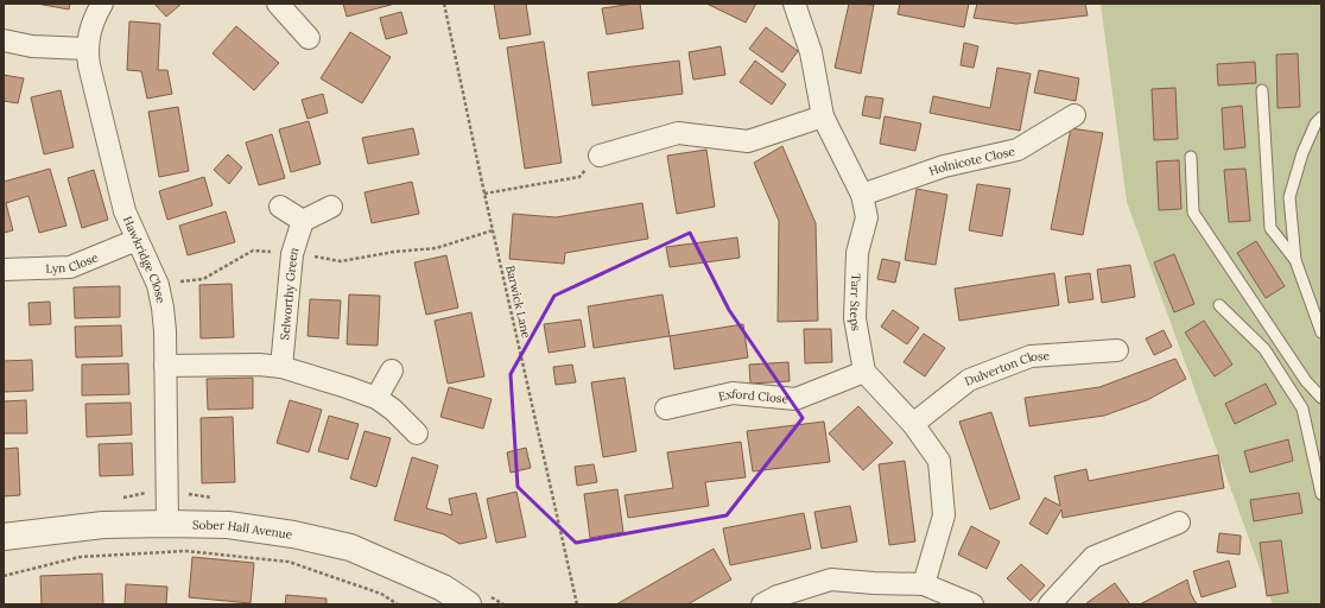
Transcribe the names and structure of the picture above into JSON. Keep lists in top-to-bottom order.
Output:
{
  "streets": {
    "street": [
      "Holnicote Close",
      "Hawkridge Close",
      "Lyn Close",
      "Selworthy Green",
      "Tarr Steps",
      "Dulverton Close",
      "Exford Close",
      "Sober Hall Avenue"
    ],
    "path": ["Barwick Lane"]
  },
  "crossings": [
    ["Holnicote Close", "Tarr Steps"],
    ["Hawkridge Close", "Lyn Close"],
    ["Hawkridge Close", "Sober Hall Avenue"],
    ["Tarr Steps", "Exford Close"]
  ]
}
